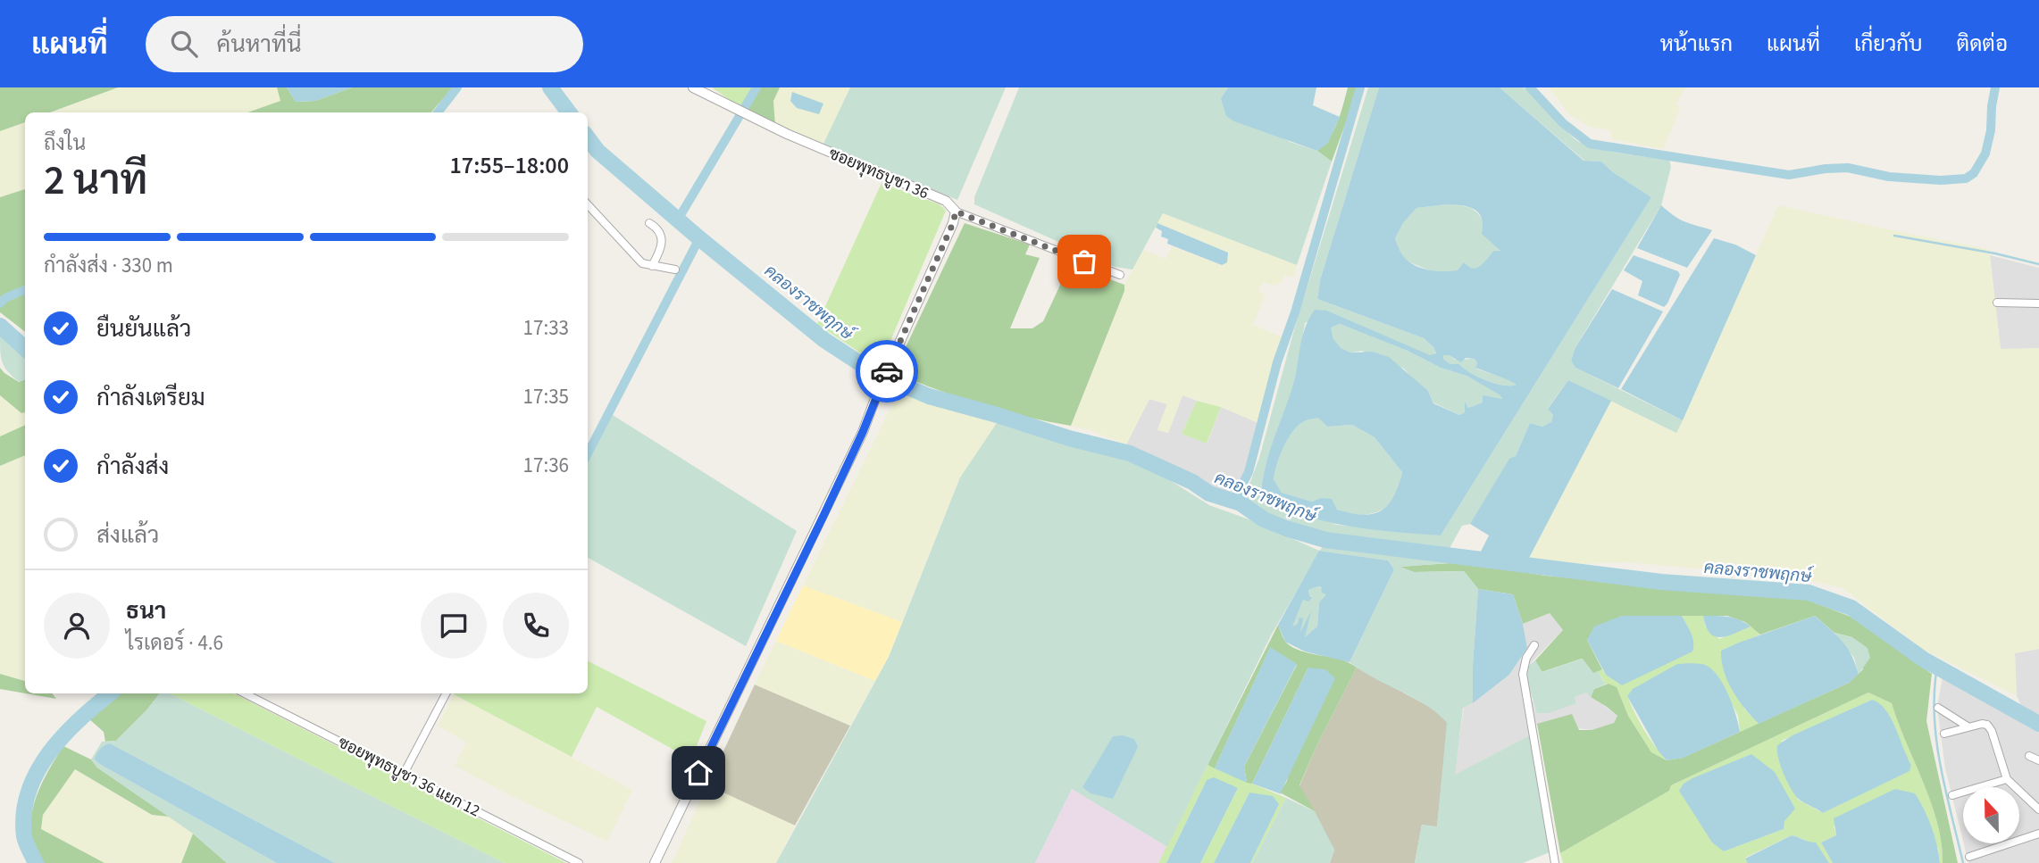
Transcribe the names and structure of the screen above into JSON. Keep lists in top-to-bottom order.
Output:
{
  "streets": {
    "street": ["ซอยพุทธบูชา 36", "ซอยพุทธบูชา 36 แยก 12"]
  },
  "water": ["คลองราชพฤกษ์"],
  "north": "top",
  "page": {
    "header": "แผนที่",
    "search": "ค้นหาที่นี่",
    "nav": [
      "หน้าแรก",
      "แผนที่",
      "เกี่ยวกับ",
      "ติดต่อ"
    ],
    "heading": ["2 นาที", "ถึงใน", "17:55–18:00"],
    "panel": ["ธนา", "ไรเดอร์ · 4.6"],
    "bar": "กำลังส่ง · 330 m",
    "list": [
      ["ยืนยันแล้ว", "17:33"],
      ["กำลังเตรียม", "17:35"],
      ["กำลังส่ง", "17:36"],
      "ส่งแล้ว"
    ]
  }
}
